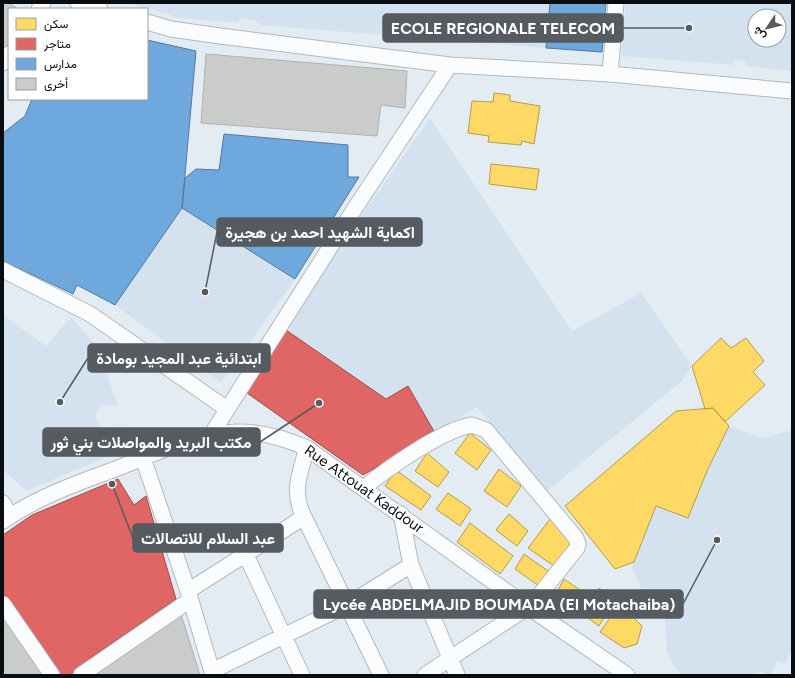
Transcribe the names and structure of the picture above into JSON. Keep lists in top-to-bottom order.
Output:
{
  "streets": {
    "street": ["Rue Attouat Kaddour"]
  },
  "places": [
    "ECOLE REGIONALE TELECOM",
    "اكماية الشهيد احمد بن هجيرة",
    "ابتدائية عبد المجيد بومادة",
    "مكتب البريد والمواصلات بني ثور",
    "عبد السلام للاتصالات",
    "Lycée ABDELMAJID BOUMADA (El Motachaiba)"
  ],
  "legend": [
    "سكن",
    "متاجر",
    "مدارس",
    "أخرى"
  ],
  "north": "bottom left"
}
